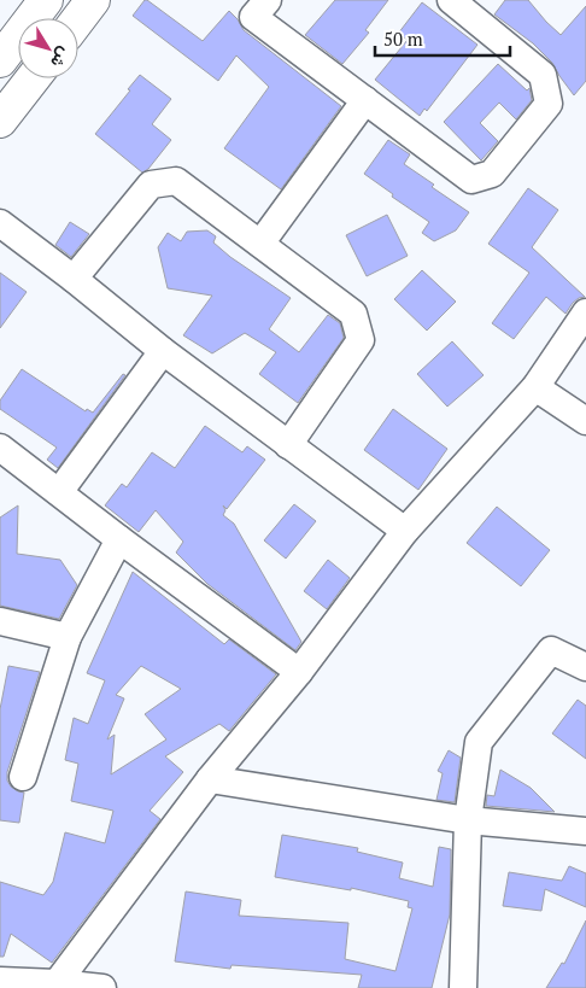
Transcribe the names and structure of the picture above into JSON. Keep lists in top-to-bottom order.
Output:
{
  "scale_bar": "50 m",
  "north": "bottom right"
}
